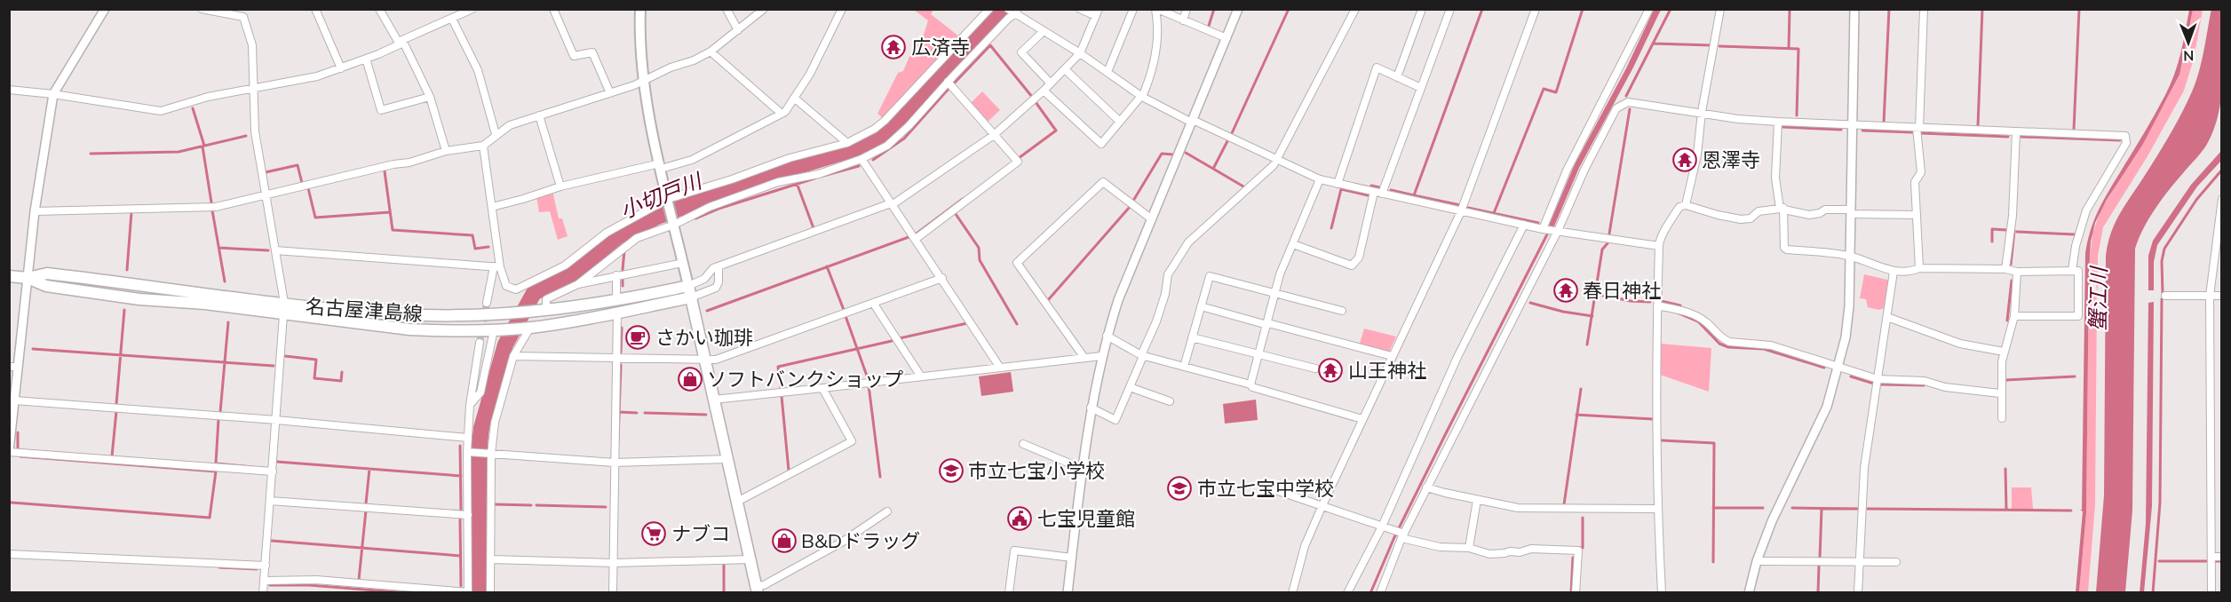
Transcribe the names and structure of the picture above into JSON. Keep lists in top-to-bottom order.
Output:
{
  "streets": {
    "main road": ["名古屋津島線"]
  },
  "water": ["小切戸川", "蟹江川"],
  "places": {
    "temple": [
      "広済寺",
      "恩澤寺",
      "春日神社",
      "山王神社"
    ],
    "cafe": ["さかい珈琲"],
    "shop": ["ソフトバンクショップ", "B&Dドラッグ"],
    "school or university": ["市立七宝小学校", "市立七宝中学校"],
    "public building": ["七宝児童館"],
    "supermarket": ["ナブコ"]
  },
  "north": "bottom"
}
